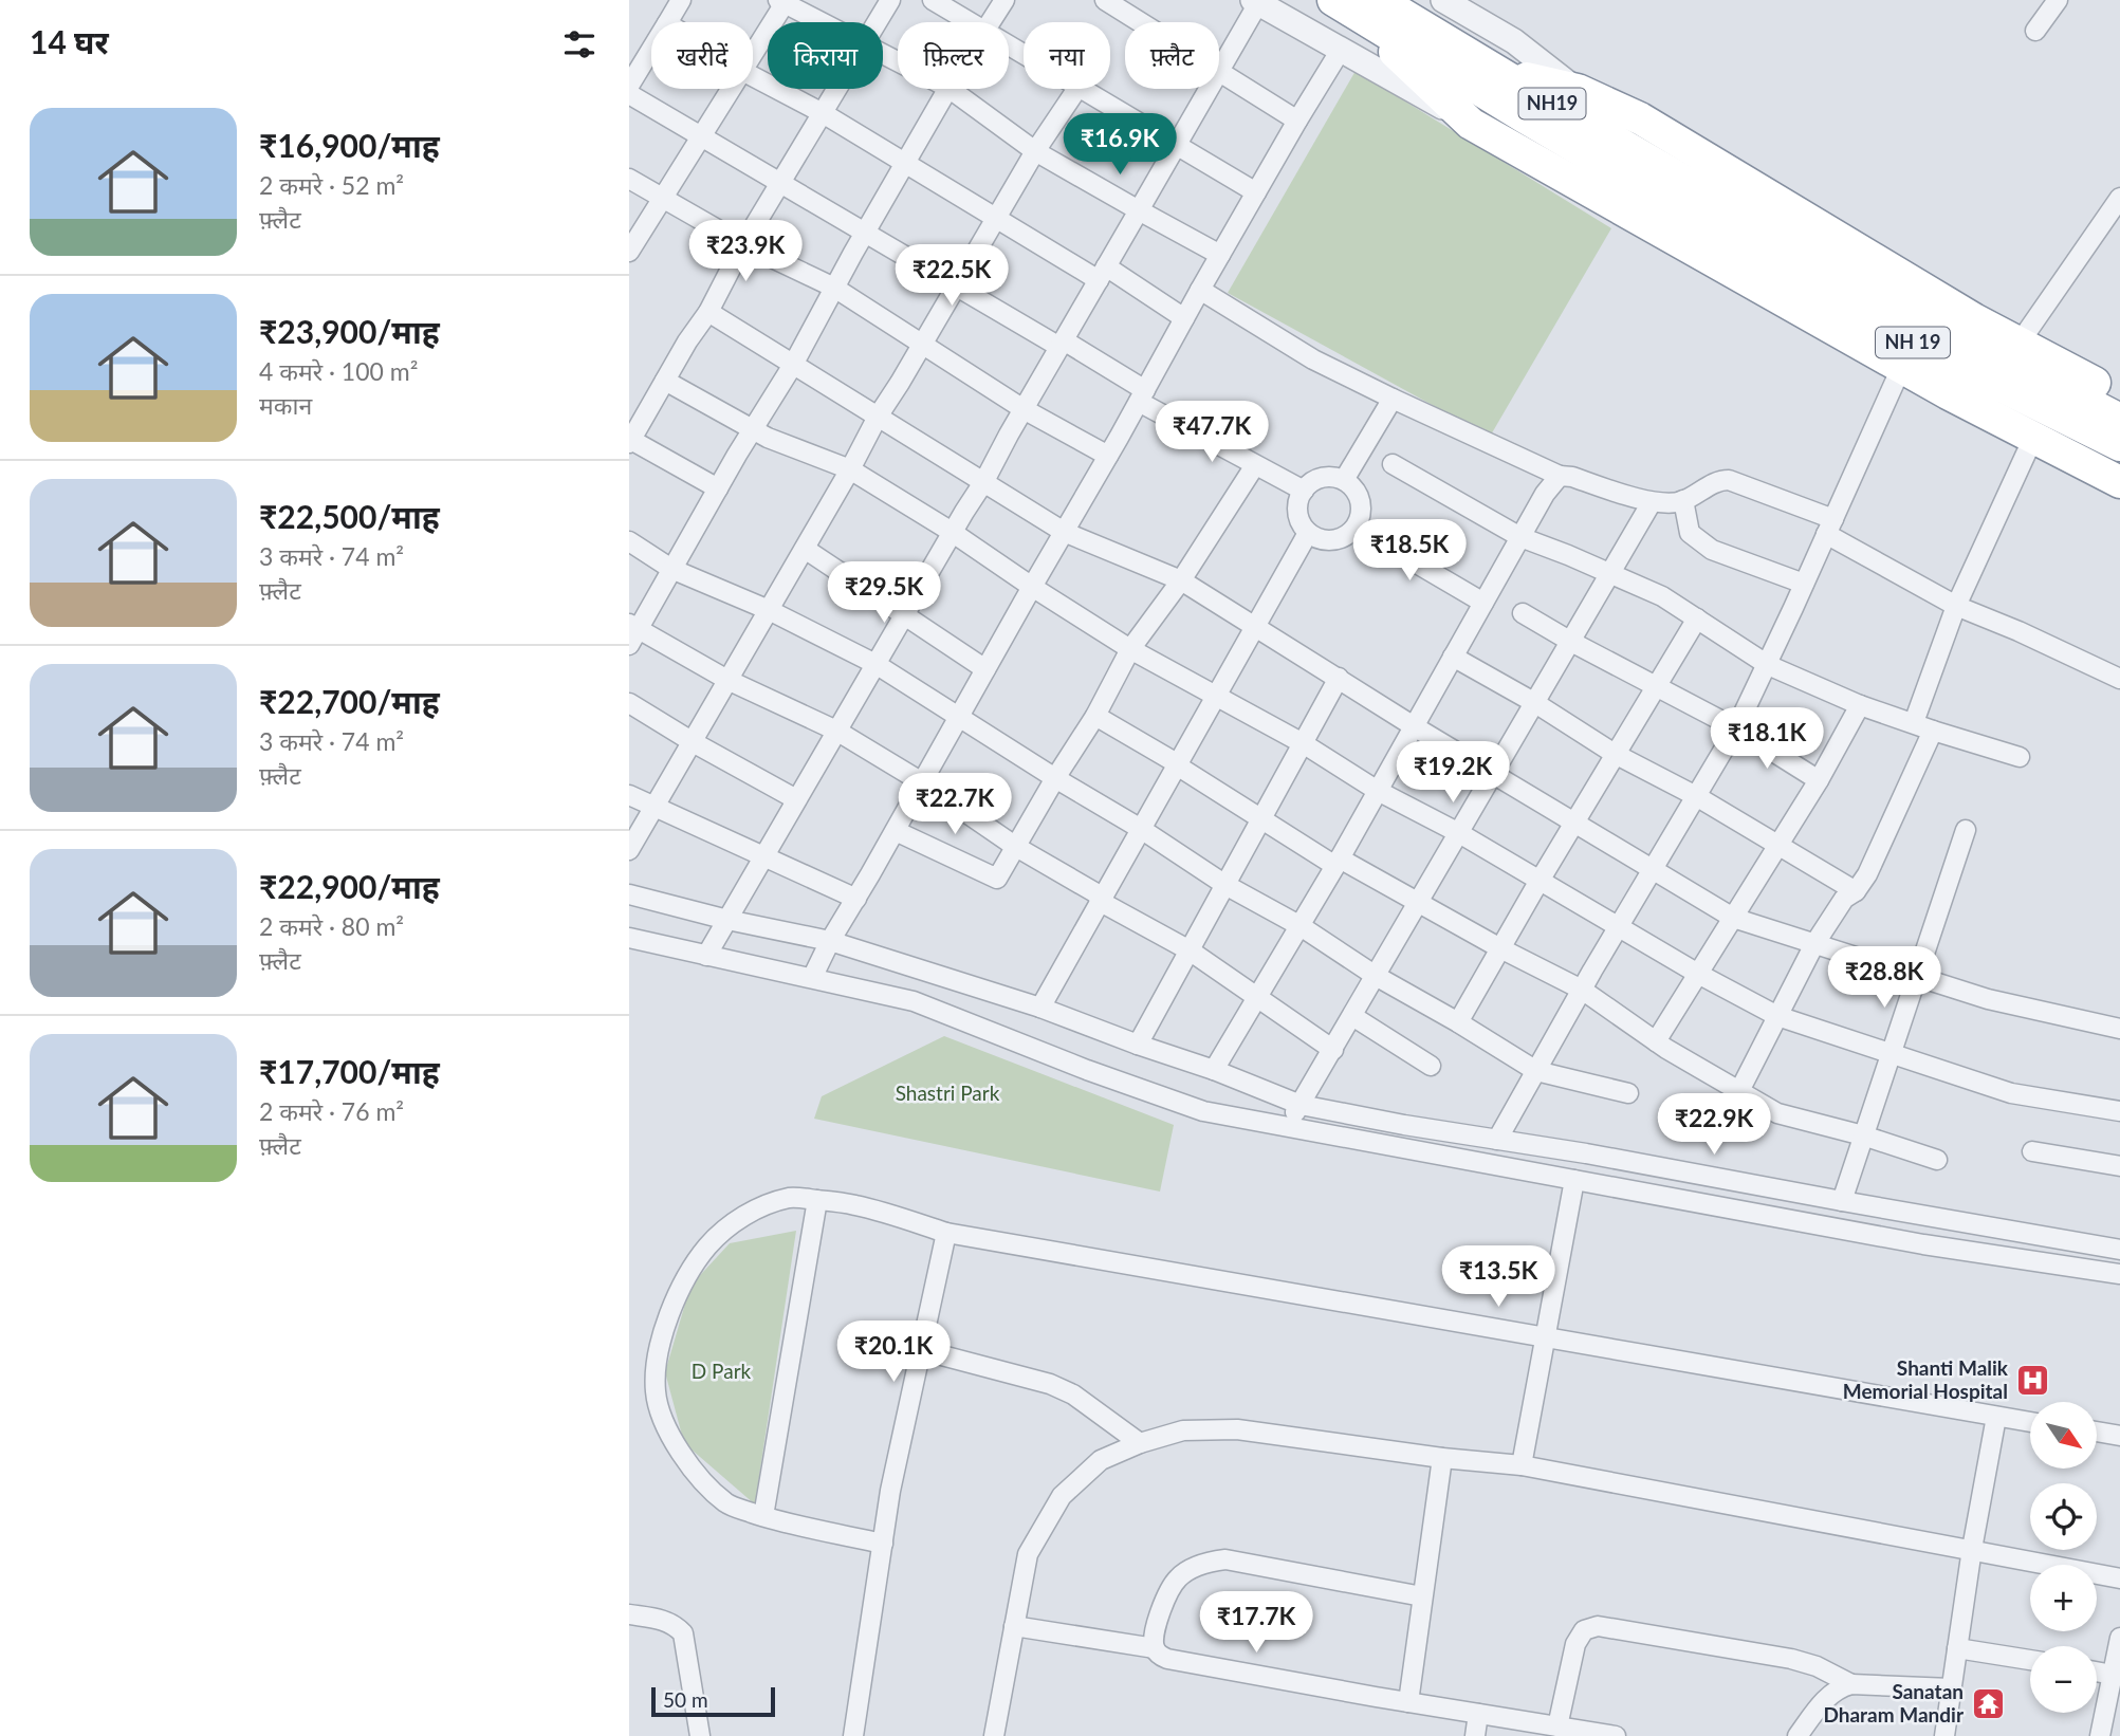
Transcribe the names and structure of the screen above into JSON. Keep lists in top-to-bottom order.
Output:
{
  "streets": {
    "highway": ["NH19", "NH 19"]
  },
  "crossings": [
    ["NH19", "NH 19"]
  ],
  "parks": ["Shastri Park", "D Park"],
  "places": {
    "hospital": ["Shanti Malik Memorial Hospital"],
    "temple": ["Sanatan Dharam Mandir"]
  },
  "scale_bar": "50 m",
  "north": "bottom right",
  "page": {
    "heading": "14 घर",
    "chip": [
      "खरीदें",
      "किराया",
      "फ़िल्टर",
      "नया",
      "फ़्लैट"
    ],
    "list": [
      {
        "name": "₹16,900/माह",
        "note": "2 कमरे · 52 m² · फ़्लैट"
      },
      {
        "name": "₹23,900/माह",
        "note": "4 कमरे · 100 m² · मकान"
      },
      {
        "name": "₹22,500/माह",
        "note": "3 कमरे · 74 m² · फ़्लैट"
      },
      {
        "name": "₹22,700/माह",
        "note": "3 कमरे · 74 m² · फ़्लैट"
      },
      {
        "name": "₹22,900/माह",
        "note": "2 कमरे · 80 m² · फ़्लैट"
      },
      {
        "name": "₹17,700/माह",
        "note": "2 कमरे · 76 m² · फ़्लैट"
      }
    ],
    "price": [
      "₹16.9K",
      "₹23.9K",
      "₹22.5K",
      "₹47.7K",
      "₹18.5K",
      "₹29.5K",
      "₹18.1K",
      "₹19.2K",
      "₹22.7K",
      "₹28.8K",
      "₹22.9K",
      "₹13.5K",
      "₹20.1K",
      "₹17.7K"
    ],
    "map_buttons": ["+", "−"],
    "scale": "50 m"
  }
}
